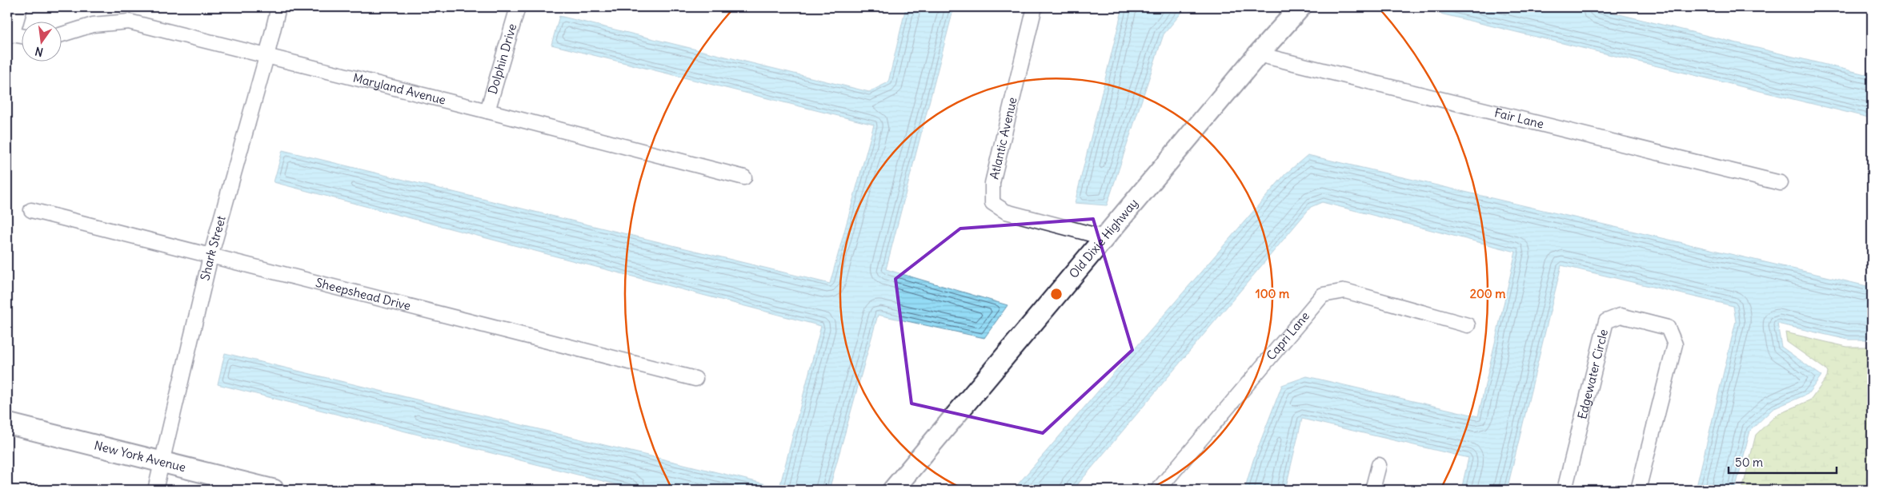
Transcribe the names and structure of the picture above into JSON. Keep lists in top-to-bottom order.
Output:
{
  "streets": {
    "street": [
      "Dolphin Drive",
      "Maryland Avenue",
      "Fair Lane",
      "Atlantic Avenue",
      "Old Dixie Highway",
      "Shark Street",
      "Sheepshead Drive",
      "Capri Lane",
      "Edgewater Circle",
      "New York Avenue"
    ]
  },
  "crossings": [
    ["Dolphin Drive", "Maryland Avenue"],
    ["Maryland Avenue", "Shark Street"],
    ["Fair Lane", "Old Dixie Highway"],
    ["Atlantic Avenue", "Old Dixie Highway"],
    ["Shark Street", "Sheepshead Drive"],
    ["Shark Street", "New York Avenue"]
  ],
  "scale_bar": "50 m",
  "north": "bottom",
  "rings": ["100 m", "200 m"]
}
